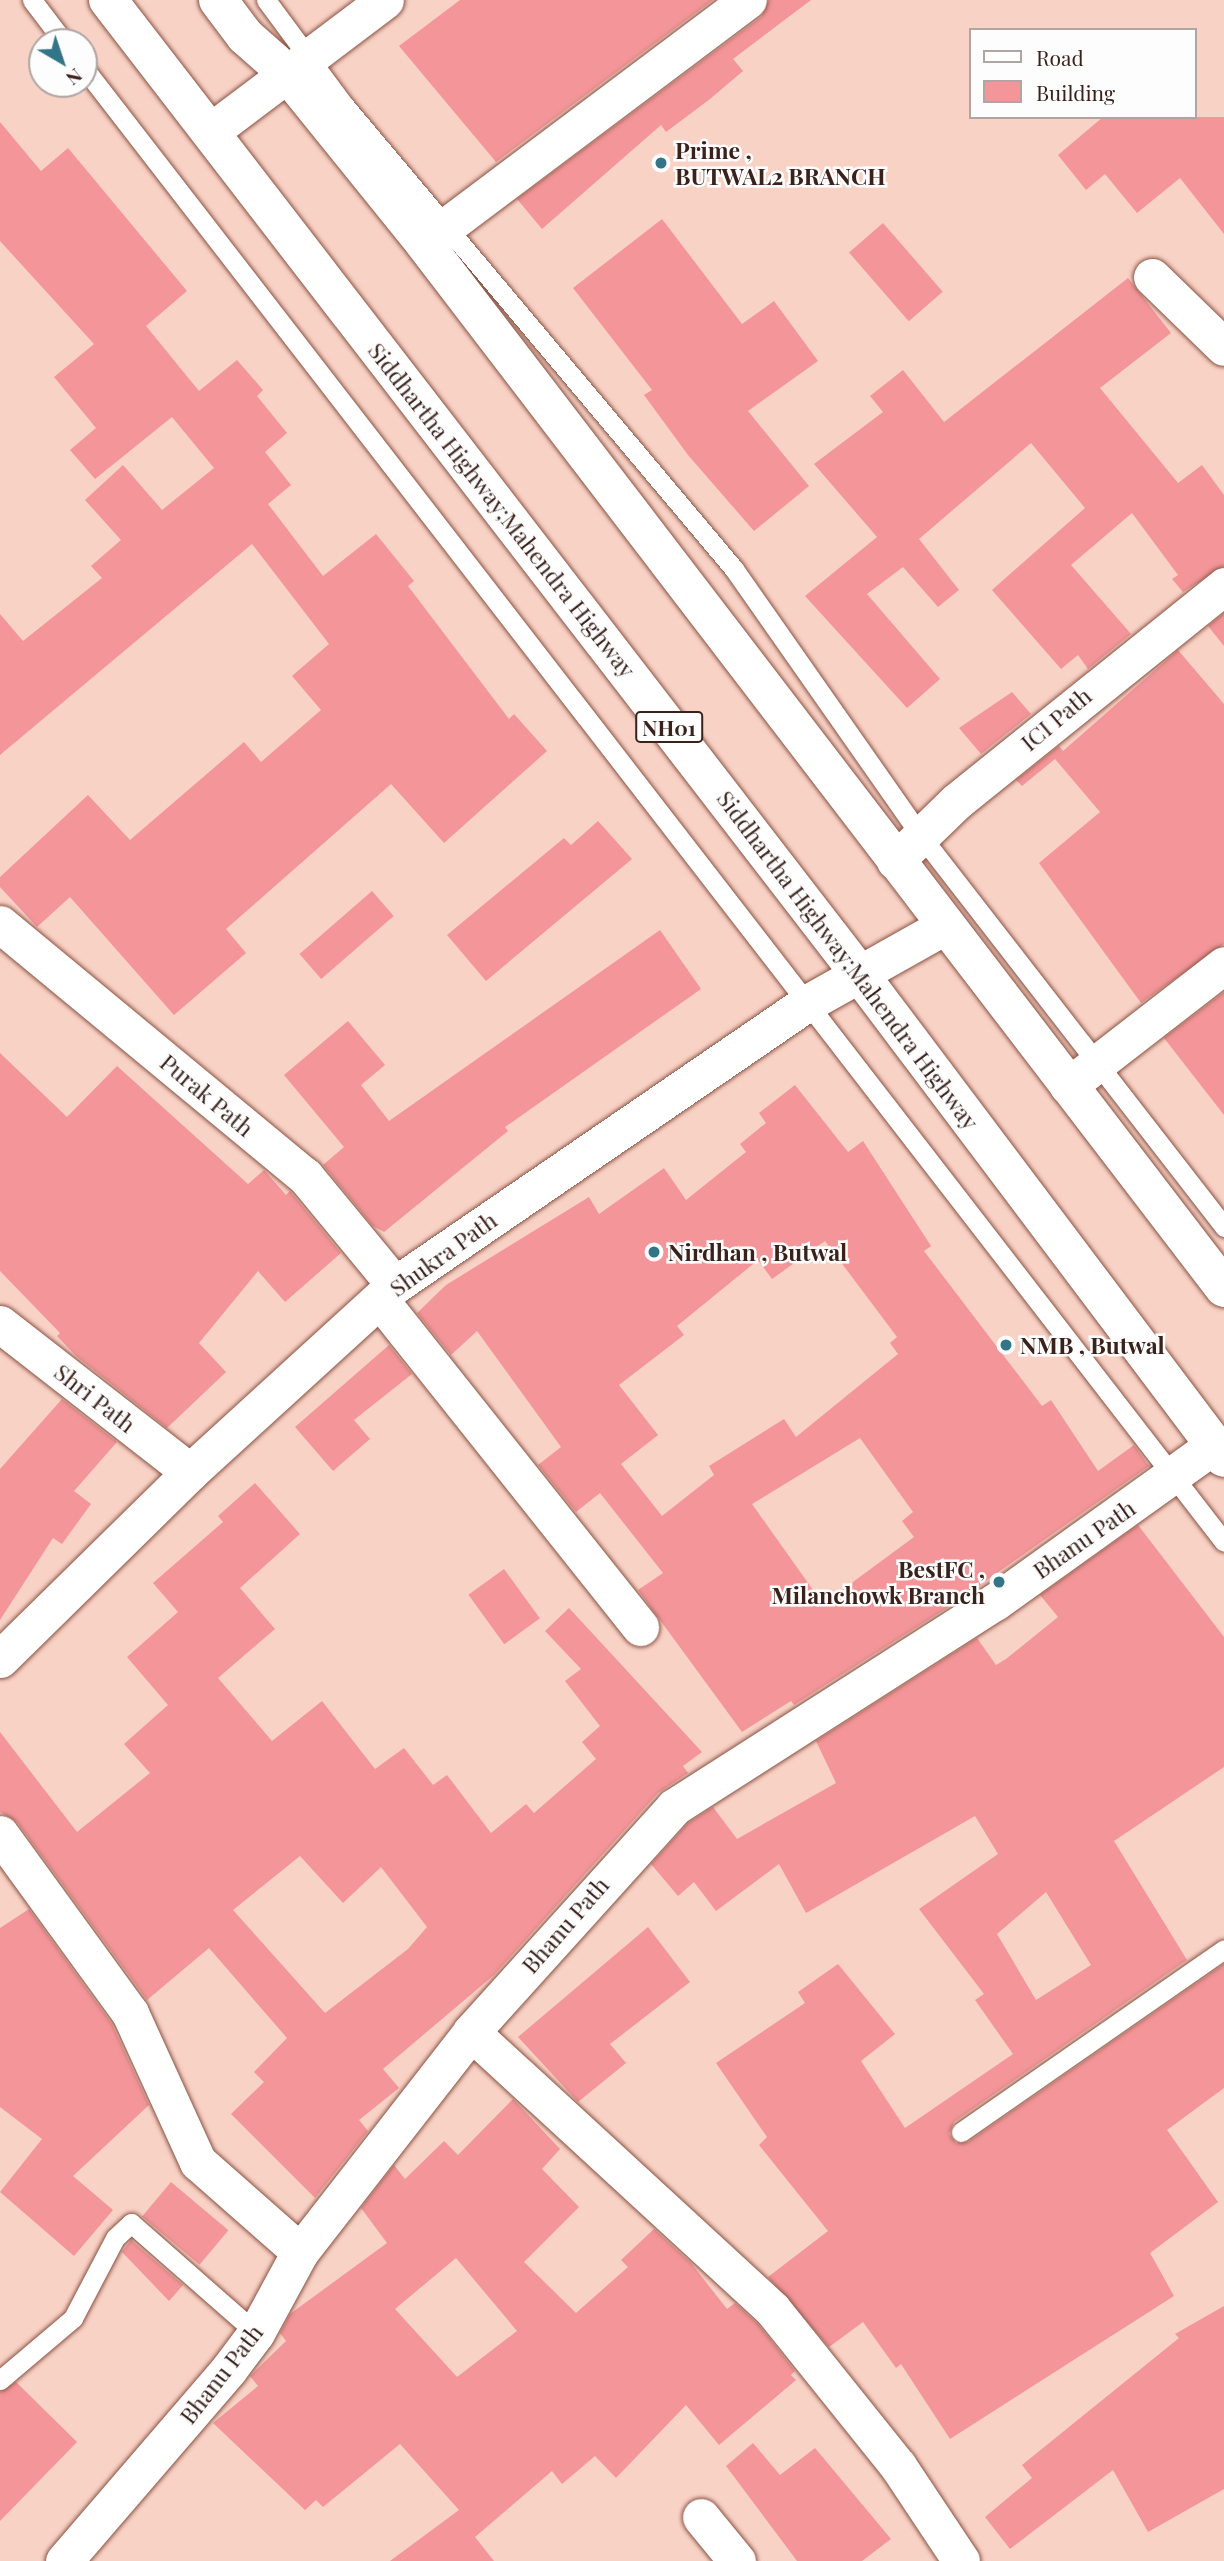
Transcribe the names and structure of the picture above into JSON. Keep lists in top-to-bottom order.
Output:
{
  "streets": {
    "highway": ["Siddhartha Highway;Mahendra Highway", "NH01"],
    "street": [
      "ICI Path",
      "Purak Path",
      "Shukra Path",
      "Shri Path",
      "Bhanu Path"
    ]
  },
  "crossings": [
    ["Siddhartha Highway;Mahendra Highway", "Shukra Path"],
    ["Siddhartha Highway;Mahendra Highway", "Bhanu Path"],
    ["Purak Path", "Shukra Path"],
    ["Shukra Path", "Shri Path"]
  ],
  "places": [
    "Prime , BUTWAL2 BRANCH",
    "Nirdhan , Butwal",
    "NMB , Butwal",
    "BestFC , Milanchowk Branch"
  ],
  "legend": ["Road", "Building"],
  "north": "bottom right"
}
